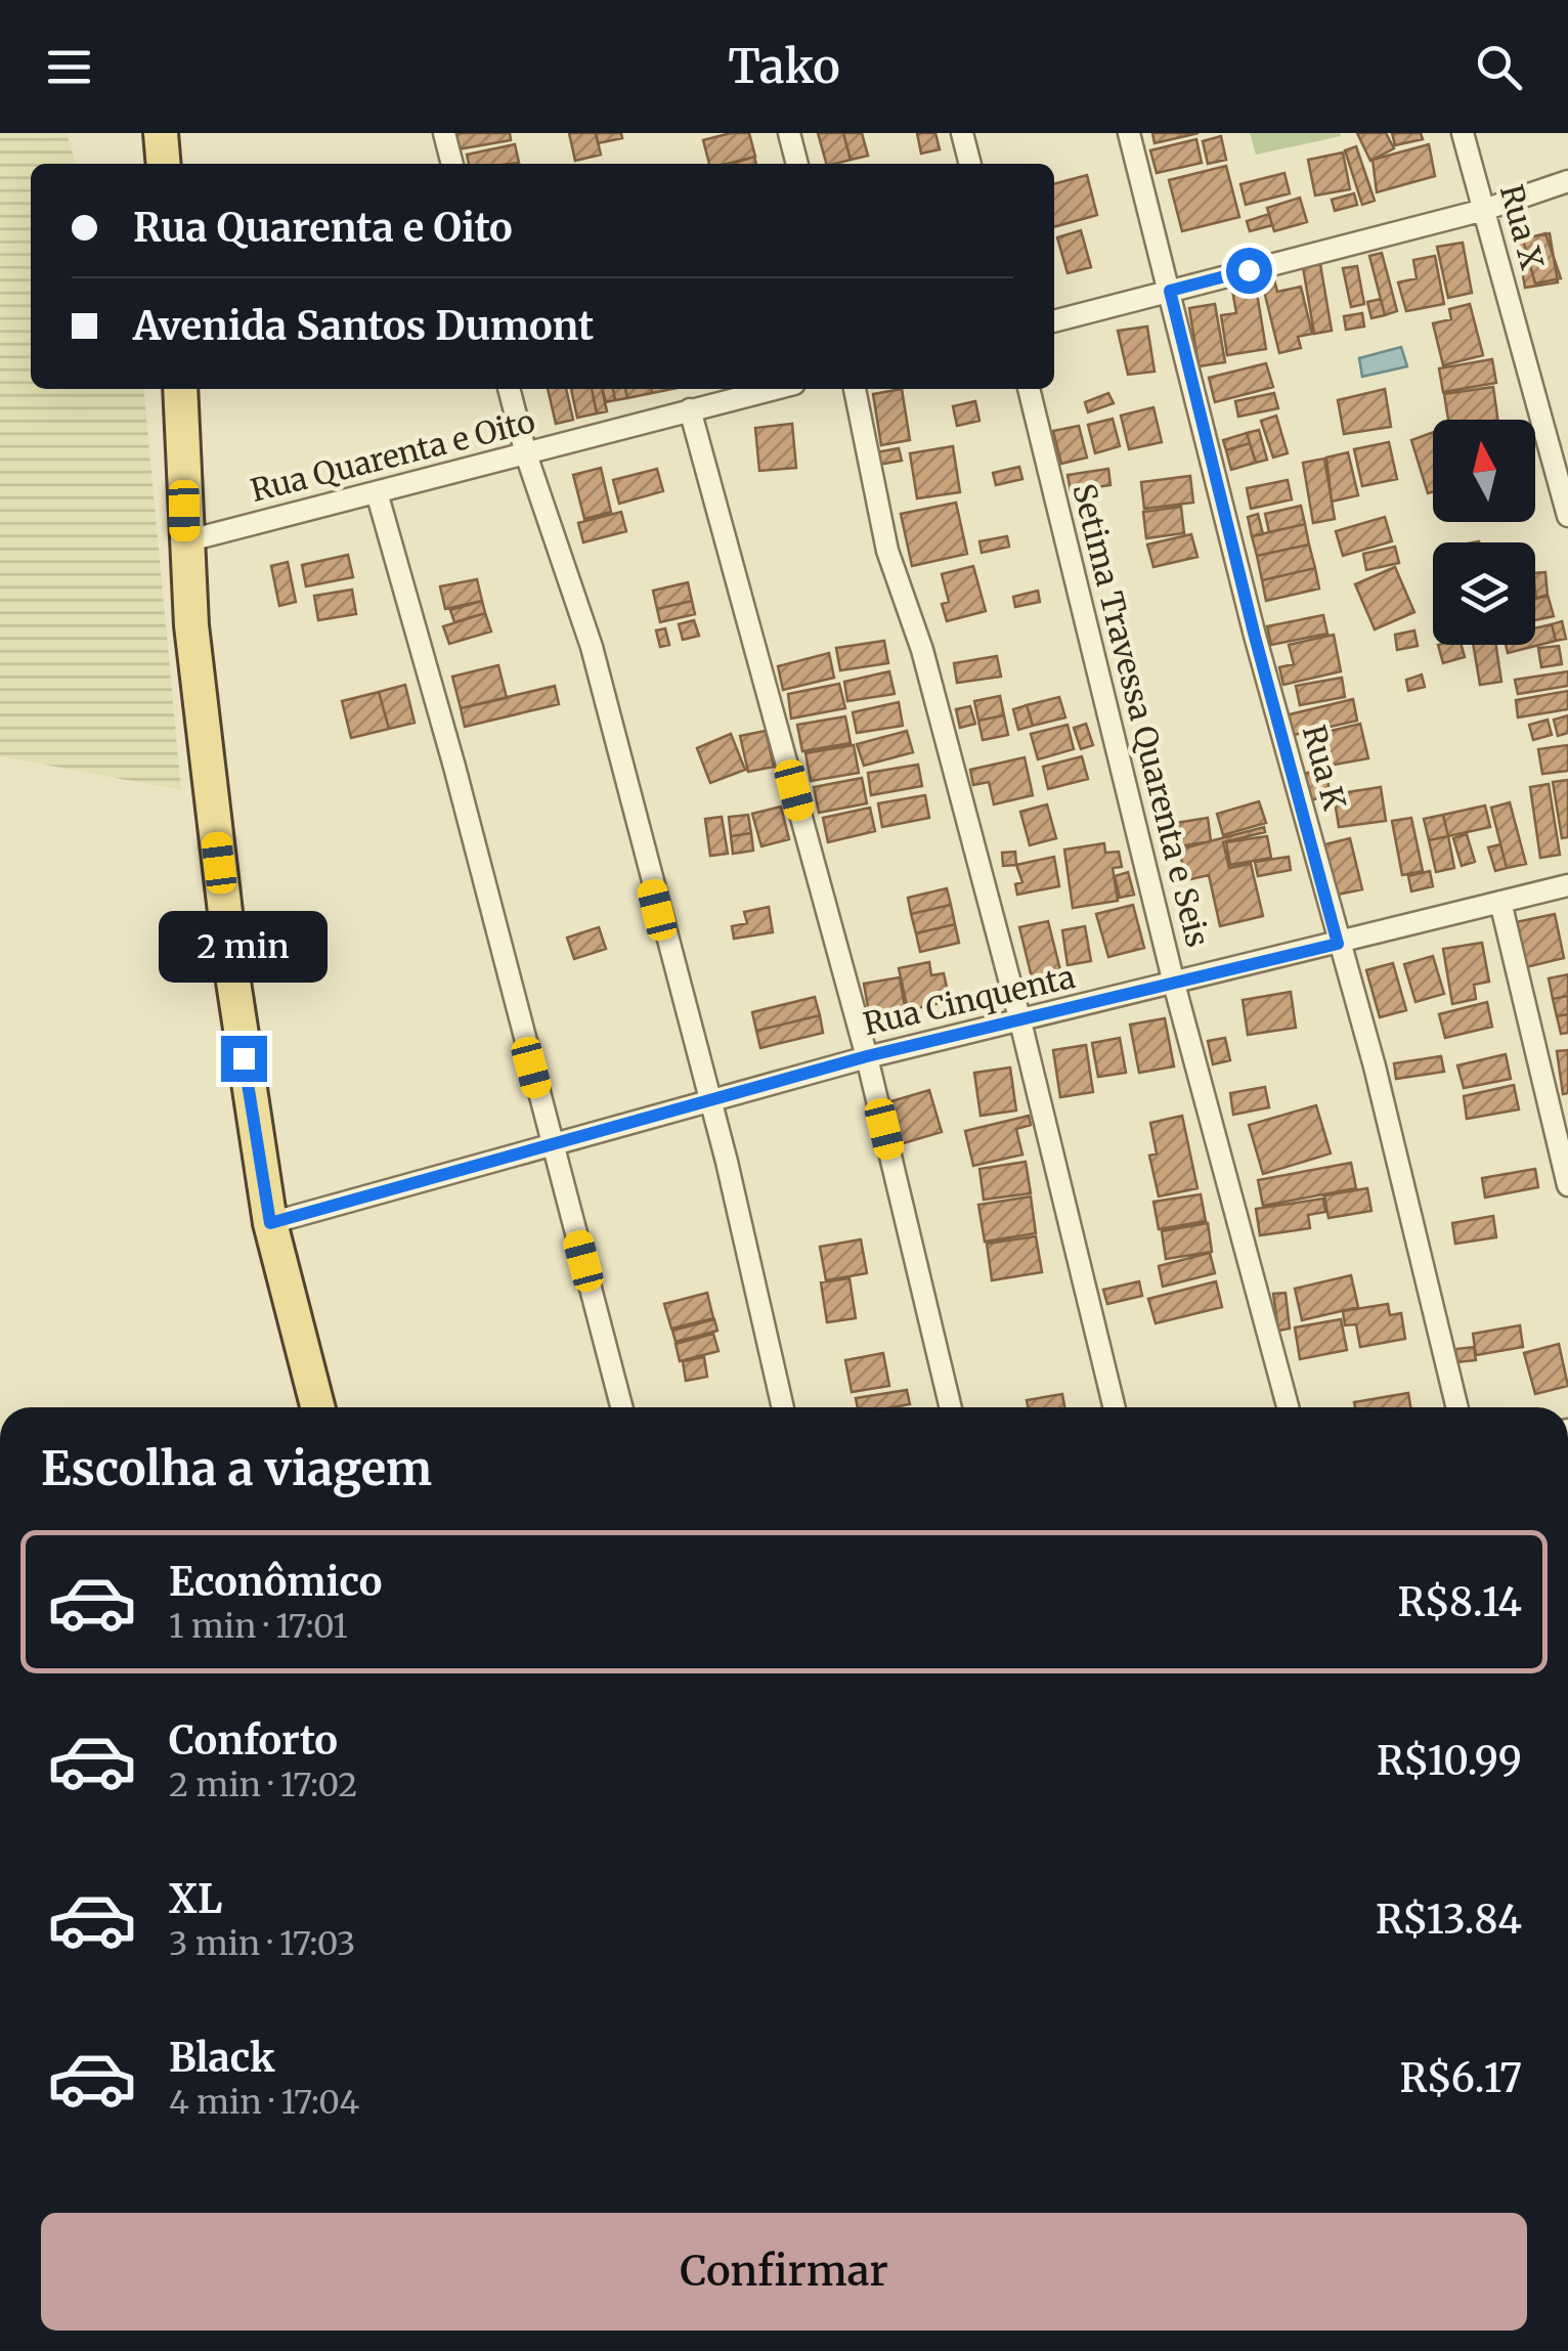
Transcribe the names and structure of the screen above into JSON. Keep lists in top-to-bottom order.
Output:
{
  "streets": {
    "street": [
      "Rua X",
      "Rua Quarenta e Oito",
      "Setima Travessa Quarenta e Seis",
      "Rua K",
      "Rua Cinquenta"
    ]
  },
  "crossings": [
    ["Setima Travessa Quarenta e Seis", "Rua Cinquenta"],
    ["Rua K", "Rua Cinquenta"]
  ],
  "north": "top",
  "page": {
    "header": "Tako",
    "banner": ["Rua Quarenta e Oito", "Avenida Santos Dumont"],
    "bubble": "2 min",
    "heading": "Escolha a viagem",
    "list": [
      {
        "name": "Econômico",
        "note": "1 min · 17:01",
        "value": "R$8.14"
      },
      {
        "name": "Conforto",
        "note": "2 min · 17:02",
        "value": "R$10.99"
      },
      {
        "name": "XL",
        "note": "3 min · 17:03",
        "value": "R$13.84"
      },
      {
        "name": "Black",
        "note": "4 min · 17:04",
        "value": "R$6.17"
      }
    ],
    "buttons": "Confirmar"
  }
}
